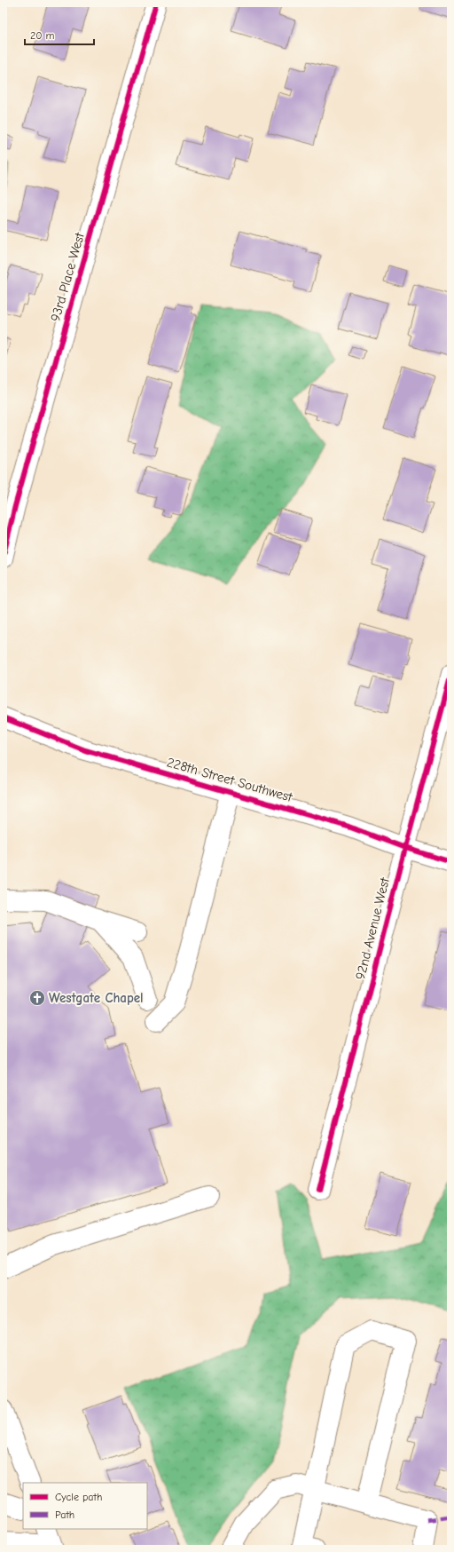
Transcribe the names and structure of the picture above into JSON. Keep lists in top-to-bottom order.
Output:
{
  "streets": {
    "street": ["93rd Place West", "228th Street Southwest", "92nd Avenue West"]
  },
  "crossings": [
    ["228th Street Southwest", "92nd Avenue West"]
  ],
  "places": {
    "church": ["Westgate Chapel"]
  },
  "legend": ["Cycle path", "Path"],
  "scale_bar": "20 m"
}
